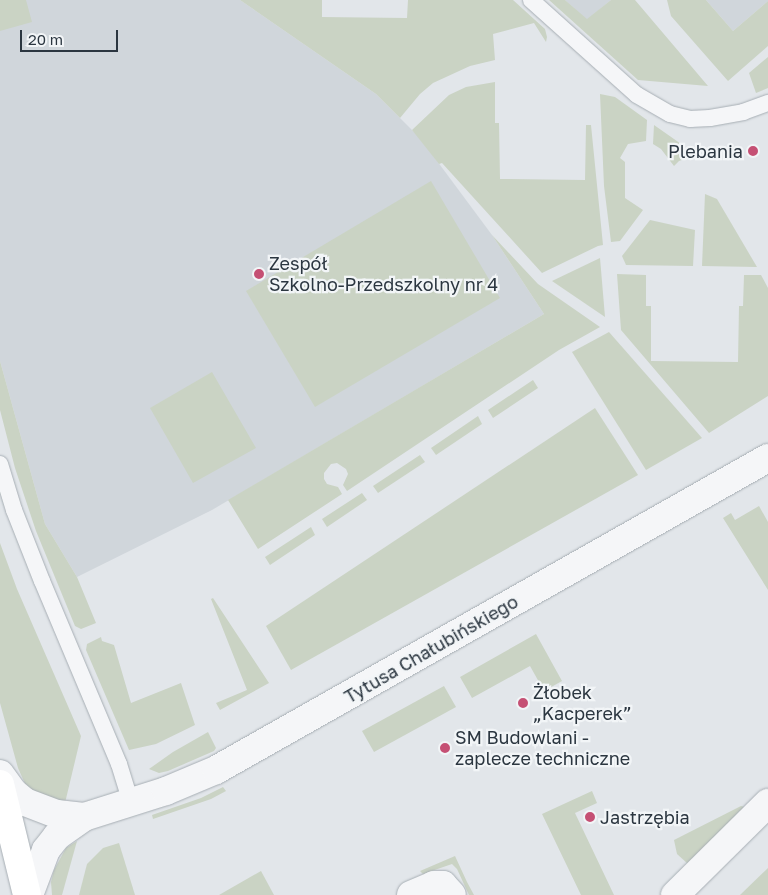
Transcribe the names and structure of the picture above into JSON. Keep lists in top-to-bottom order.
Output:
{
  "streets": {
    "street": ["Tytusa Chałubińskiego"]
  },
  "places": [
    "Plebania",
    "Zespół Szkolno-Przedszkolny nr 4",
    "Żłobek „Kacperek”",
    "SM Budowlani - zaplecze techniczne",
    "Jastrzębia"
  ],
  "scale_bar": "20 m"
}
